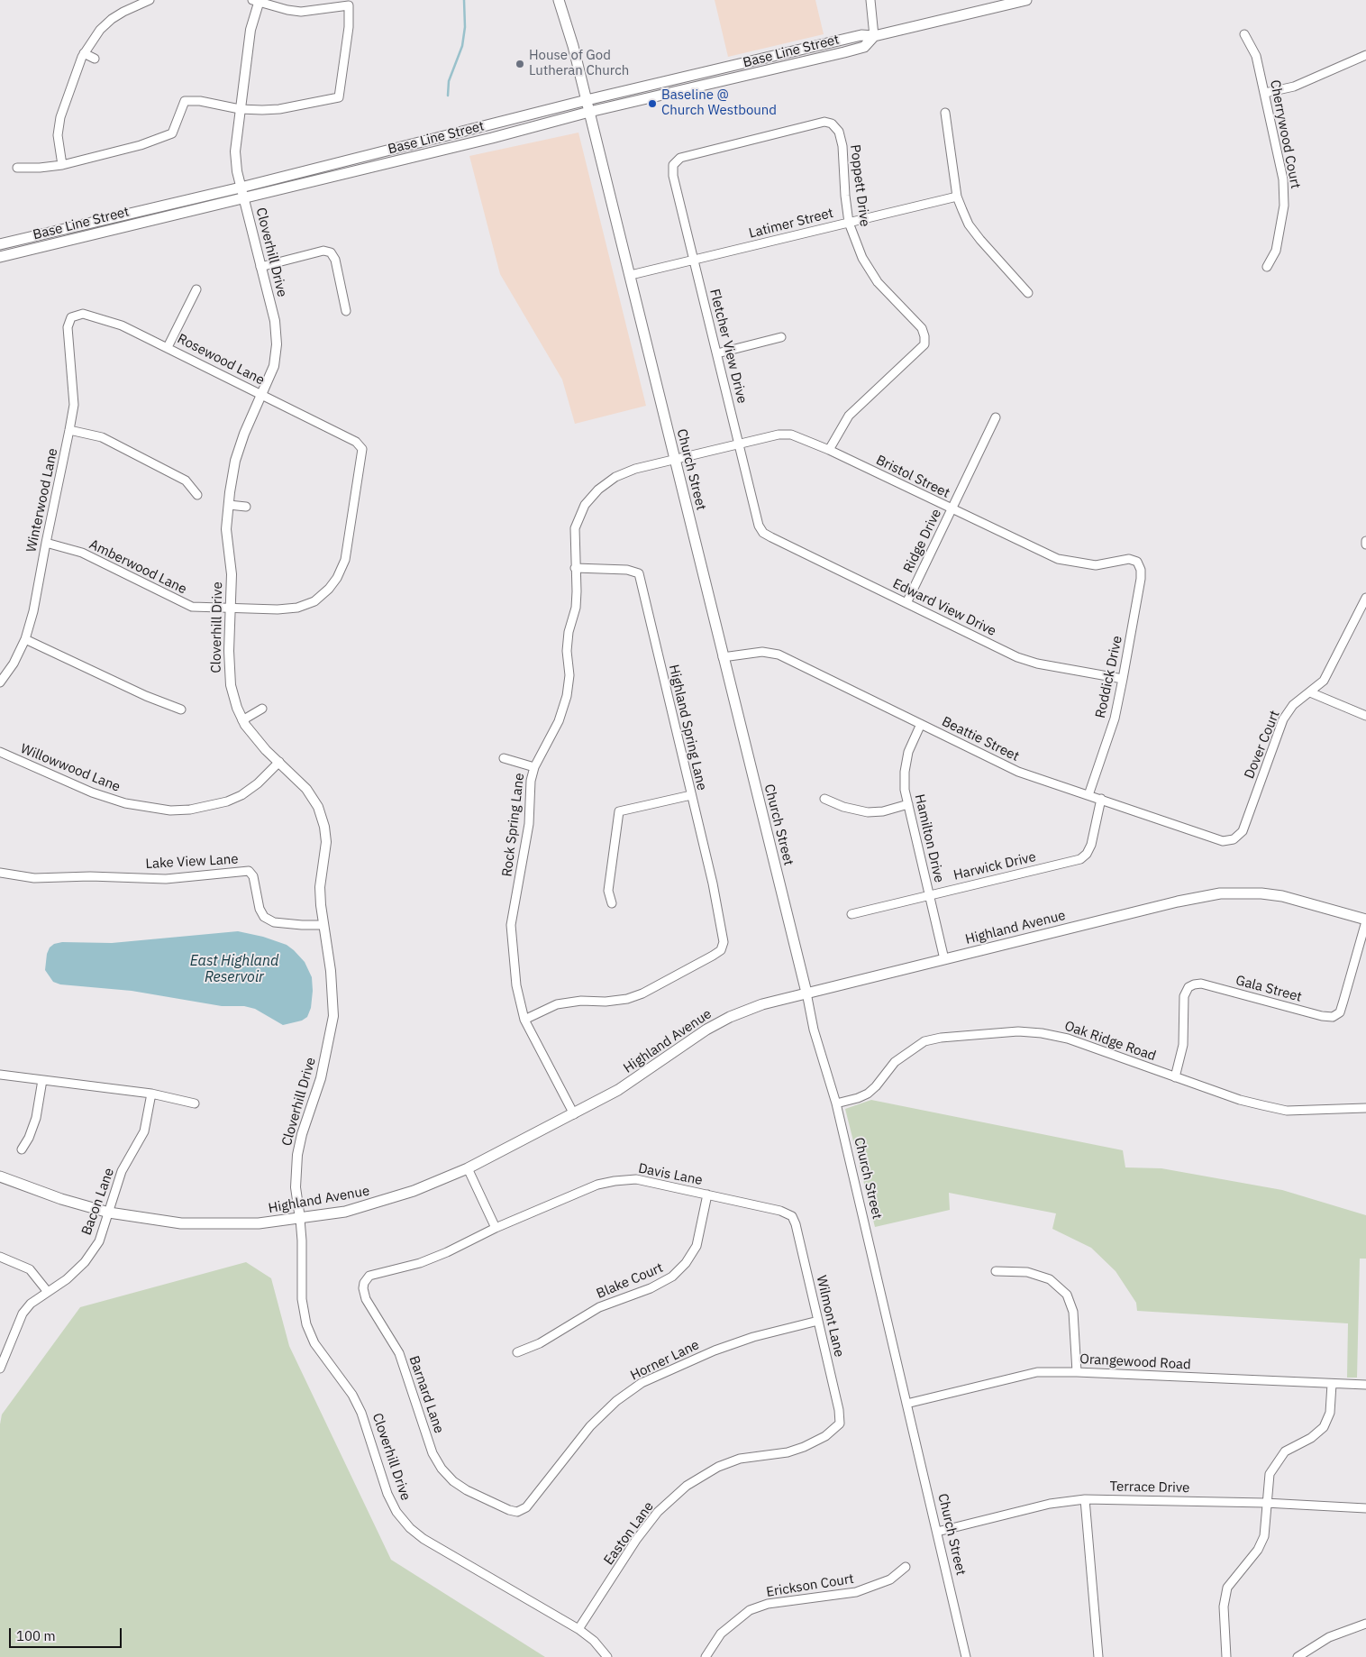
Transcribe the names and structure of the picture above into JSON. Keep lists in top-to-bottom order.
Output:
{
  "streets": {
    "main road": ["Base Line Street", "Church Street", "Highland Avenue"],
    "street": [
      "Cherrywood Court",
      "Poppett Drive",
      "Latimer Street",
      "Cloverhill Drive",
      "Fletcher View Drive",
      "Rosewood Lane",
      "Bristol Street",
      "Winterwood Lane",
      "Ridge Drive",
      "Amberwood Lane",
      "Edward View Drive",
      "Roddick Drive",
      "Highland Spring Lane",
      "Beattie Street",
      "Dover Court",
      "Willowwood Lane",
      "Rock Spring Lane",
      "Hamilton Drive",
      "Lake View Lane",
      "Harwick Drive",
      "Gala Street",
      "Oak Ridge Road",
      "Davis Lane",
      "Bacon Lane",
      "Blake Court",
      "Wilmont Lane",
      "Horner Lane",
      "Orangewood Road",
      "Barnard Lane",
      "Terrace Drive",
      "Easton Lane",
      "Erickson Court"
    ]
  },
  "crossings": [
    ["Base Line Street", "Cloverhill Drive"],
    ["Base Line Street", "Church Street"],
    ["Poppett Drive", "Latimer Street"],
    ["Poppett Drive", "Fletcher View Drive"],
    ["Poppett Drive", "Bristol Street"],
    ["Latimer Street", "Fletcher View Drive"],
    ["Latimer Street", "Church Street"],
    ["Cloverhill Drive", "Rosewood Lane"],
    ["Cloverhill Drive", "Amberwood Lane"],
    ["Cloverhill Drive", "Willowwood Lane"],
    ["Cloverhill Drive", "Lake View Lane"],
    ["Cloverhill Drive", "Highland Avenue"],
    ["Cloverhill Drive", "Easton Lane"],
    ["Fletcher View Drive", "Bristol Street"],
    ["Fletcher View Drive", "Edward View Drive"],
    ["Rosewood Lane", "Winterwood Lane"],
    ["Rosewood Lane", "Amberwood Lane"],
    ["Church Street", "Bristol Street"],
    ["Church Street", "Beattie Street"],
    ["Church Street", "Rock Spring Lane"],
    ["Church Street", "Highland Avenue"],
    ["Church Street", "Oak Ridge Road"],
    ["Church Street", "Orangewood Road"],
    ["Church Street", "Terrace Drive"],
    ["Bristol Street", "Ridge Drive"],
    ["Bristol Street", "Roddick Drive"],
    ["Bristol Street", "Rock Spring Lane"],
    ["Winterwood Lane", "Amberwood Lane"],
    ["Ridge Drive", "Edward View Drive"],
    ["Edward View Drive", "Roddick Drive"],
    ["Roddick Drive", "Beattie Street"],
    ["Highland Spring Lane", "Rock Spring Lane"],
    ["Beattie Street", "Dover Court"],
    ["Beattie Street", "Hamilton Drive"],
    ["Beattie Street", "Harwick Drive"],
    ["Rock Spring Lane", "Highland Avenue"],
    ["Hamilton Drive", "Harwick Drive"],
    ["Hamilton Drive", "Highland Avenue"],
    ["Highland Avenue", "Gala Street"],
    ["Highland Avenue", "Bacon Lane"],
    ["Gala Street", "Oak Ridge Road"],
    ["Davis Lane", "Blake Court"],
    ["Davis Lane", "Wilmont Lane"],
    ["Davis Lane", "Barnard Lane"],
    ["Wilmont Lane", "Horner Lane"],
    ["Wilmont Lane", "Easton Lane"],
    ["Horner Lane", "Barnard Lane"]
  ],
  "water": ["East Highland Reservoir"],
  "places": ["House of God Lutheran Church", "Baseline @ Church Westbound"],
  "scale_bar": "100 m"
}
